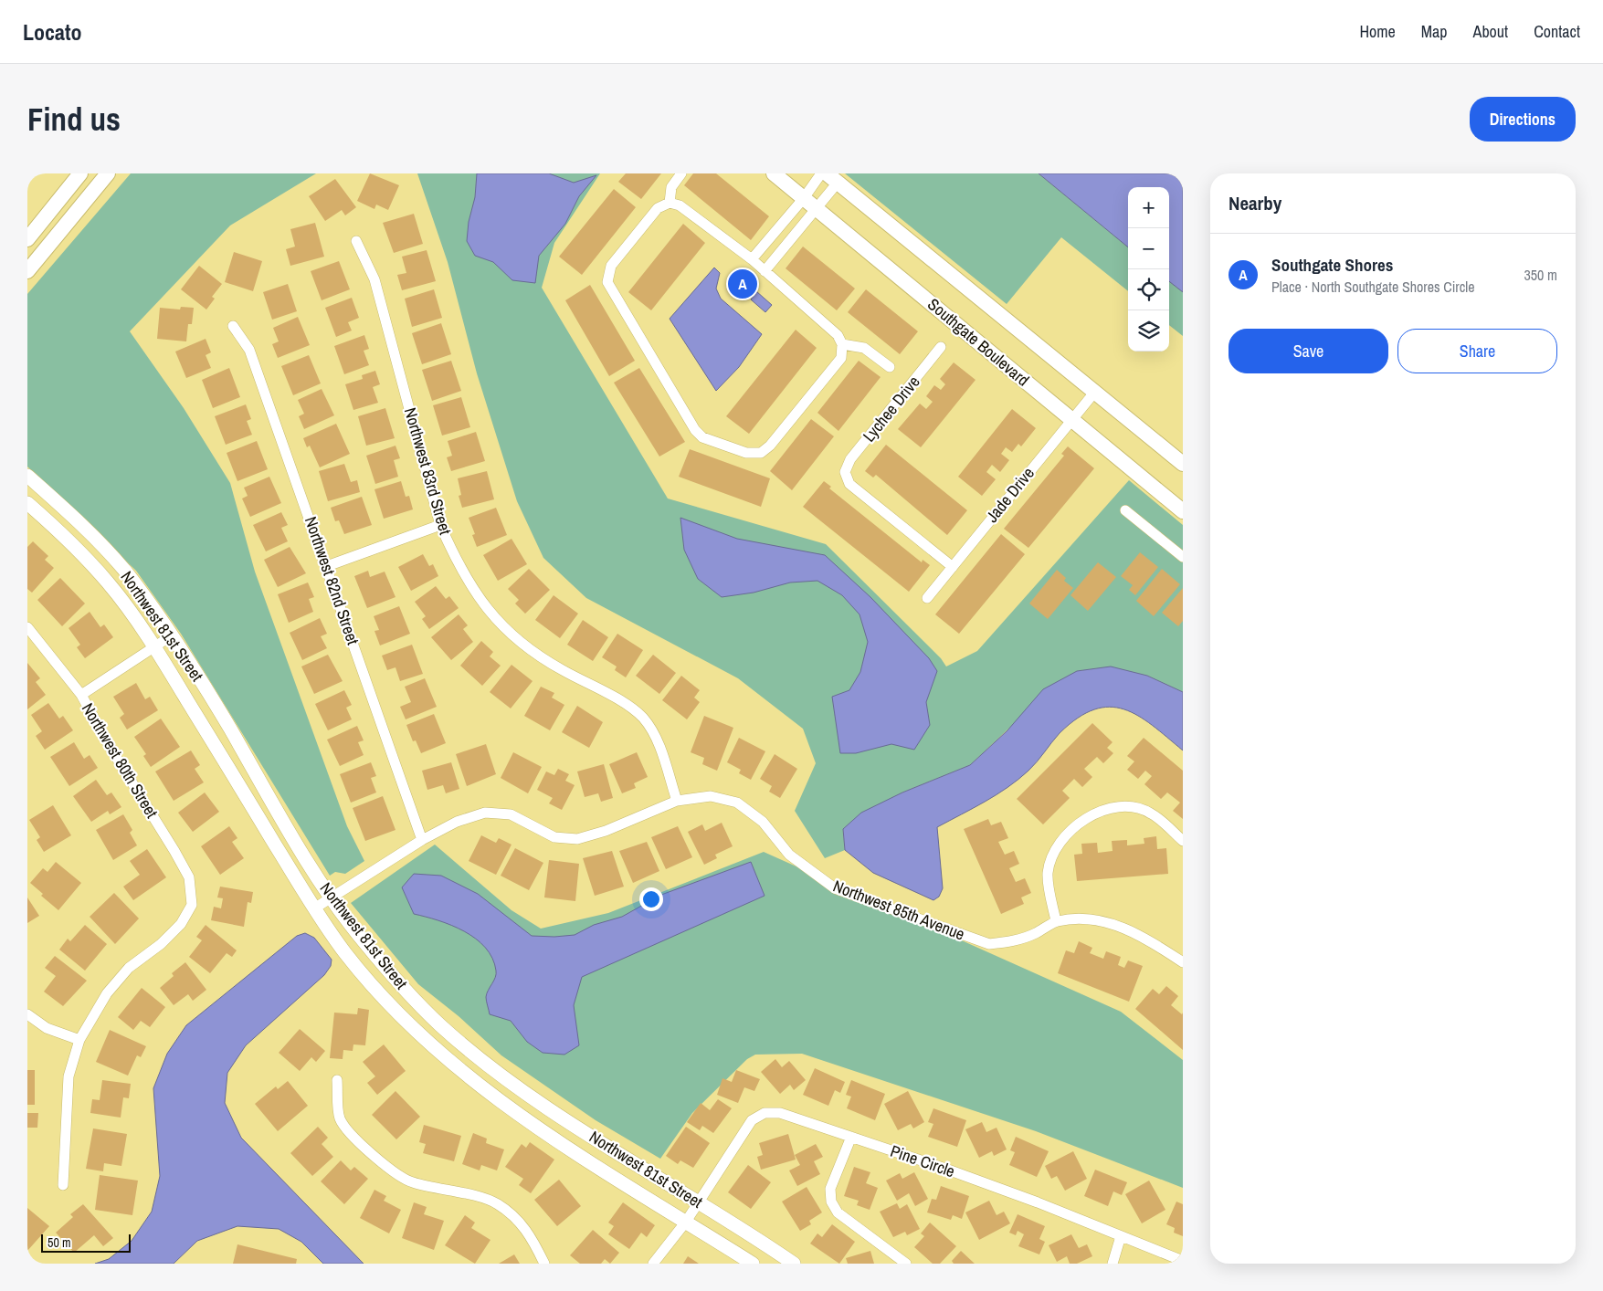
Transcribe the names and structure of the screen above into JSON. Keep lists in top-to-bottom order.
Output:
{
  "streets": {
    "main road": ["Southgate Boulevard"],
    "street": [
      "Lychee Drive",
      "Northwest 83rd Street",
      "Jade Drive",
      "Northwest 82nd Street",
      "Northwest 81st Street",
      "Northwest 80th Street",
      "Northwest 85th Avenue",
      "Pine Circle"
    ]
  },
  "crossings": [
    ["Southgate Boulevard", "Jade Drive"],
    ["Lychee Drive", "Jade Drive"],
    ["Northwest 83rd Street", "Northwest 85th Avenue"],
    ["Northwest 82nd Street", "Northwest 85th Avenue"],
    ["Northwest 81st Street", "Northwest 85th Avenue"],
    ["Northwest 81st Street", "Pine Circle"]
  ],
  "scale_bar": "50 m",
  "page": {
    "header": "Locato",
    "nav": [
      "Home",
      "Map",
      "About",
      "Contact"
    ],
    "buttons": [
      "Directions",
      ["Save", "Share"]
    ],
    "title": "Find us",
    "heading": "Nearby",
    "map_buttons": ["+", "−"],
    "list": [
      {
        "mark": "A",
        "name": "Southgate Shores",
        "note": "Place · North Southgate Shores Circle",
        "value": "350 m"
      }
    ],
    "pins": "A",
    "scale": "50 m"
  }
}
